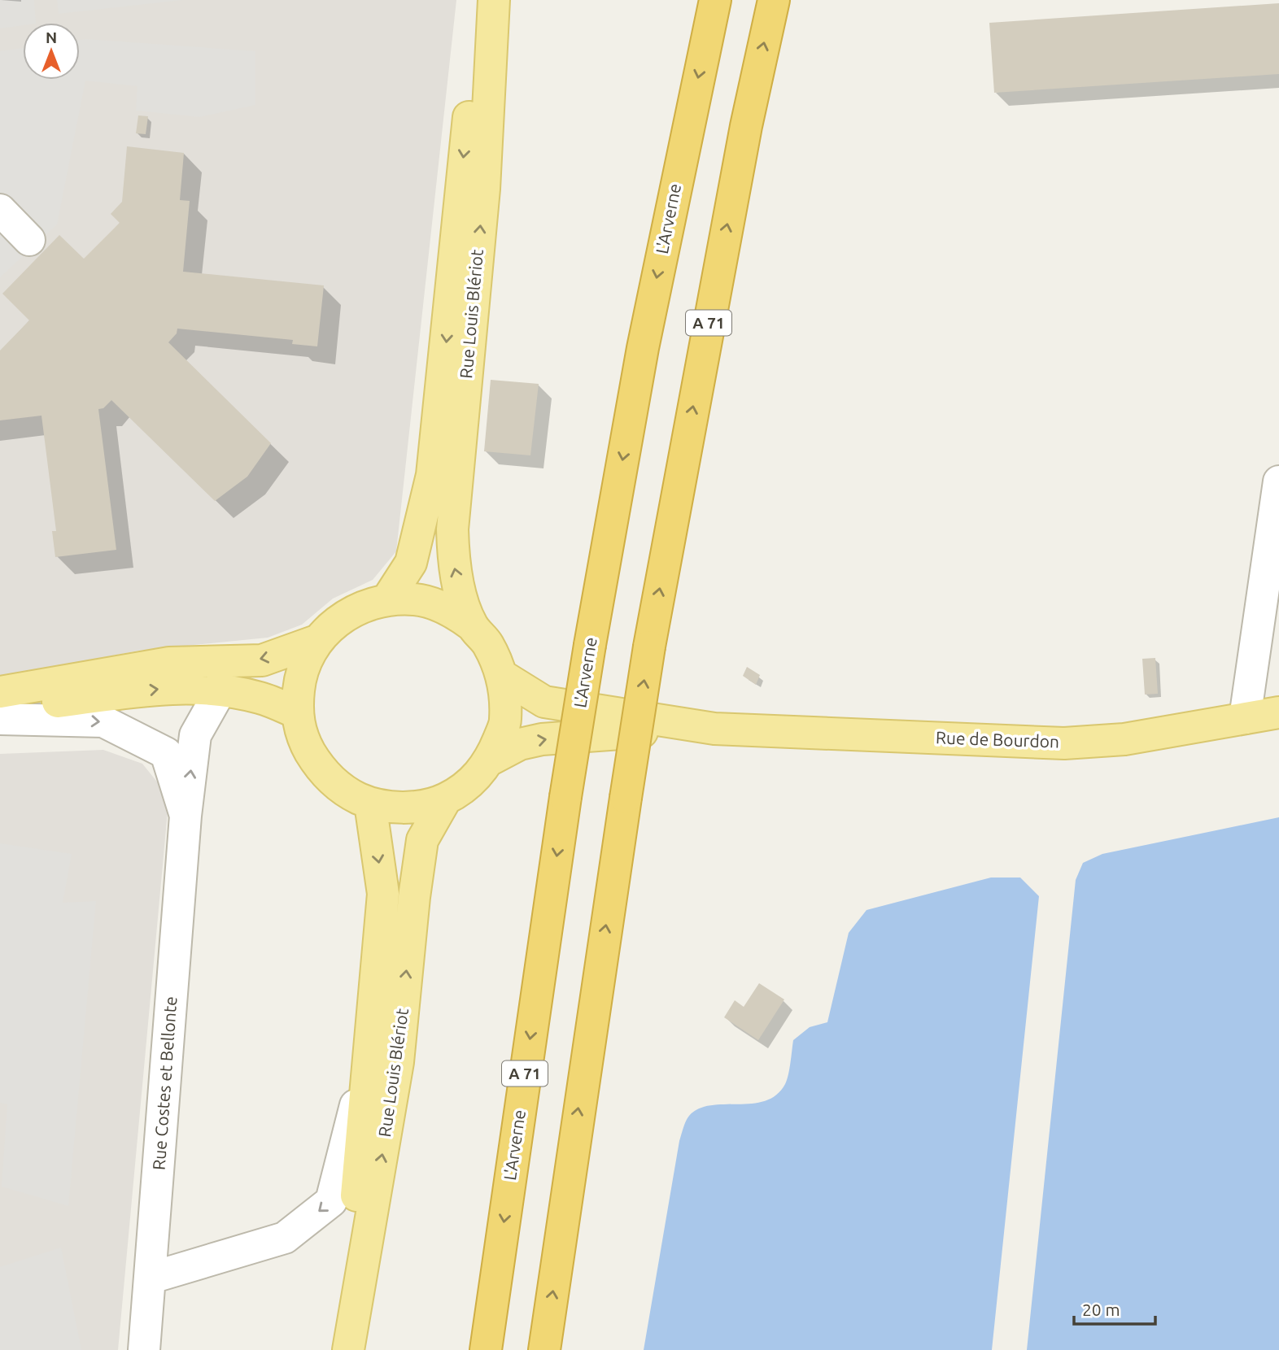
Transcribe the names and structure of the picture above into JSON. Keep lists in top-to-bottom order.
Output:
{
  "streets": {
    "highway": ["L'Arverne", "A 71"],
    "main road": ["Rue Louis Blériot", "Rue de Bourdon"],
    "street": ["Rue Costes et Bellonte"]
  },
  "scale_bar": "20 m",
  "north": "top"
}
